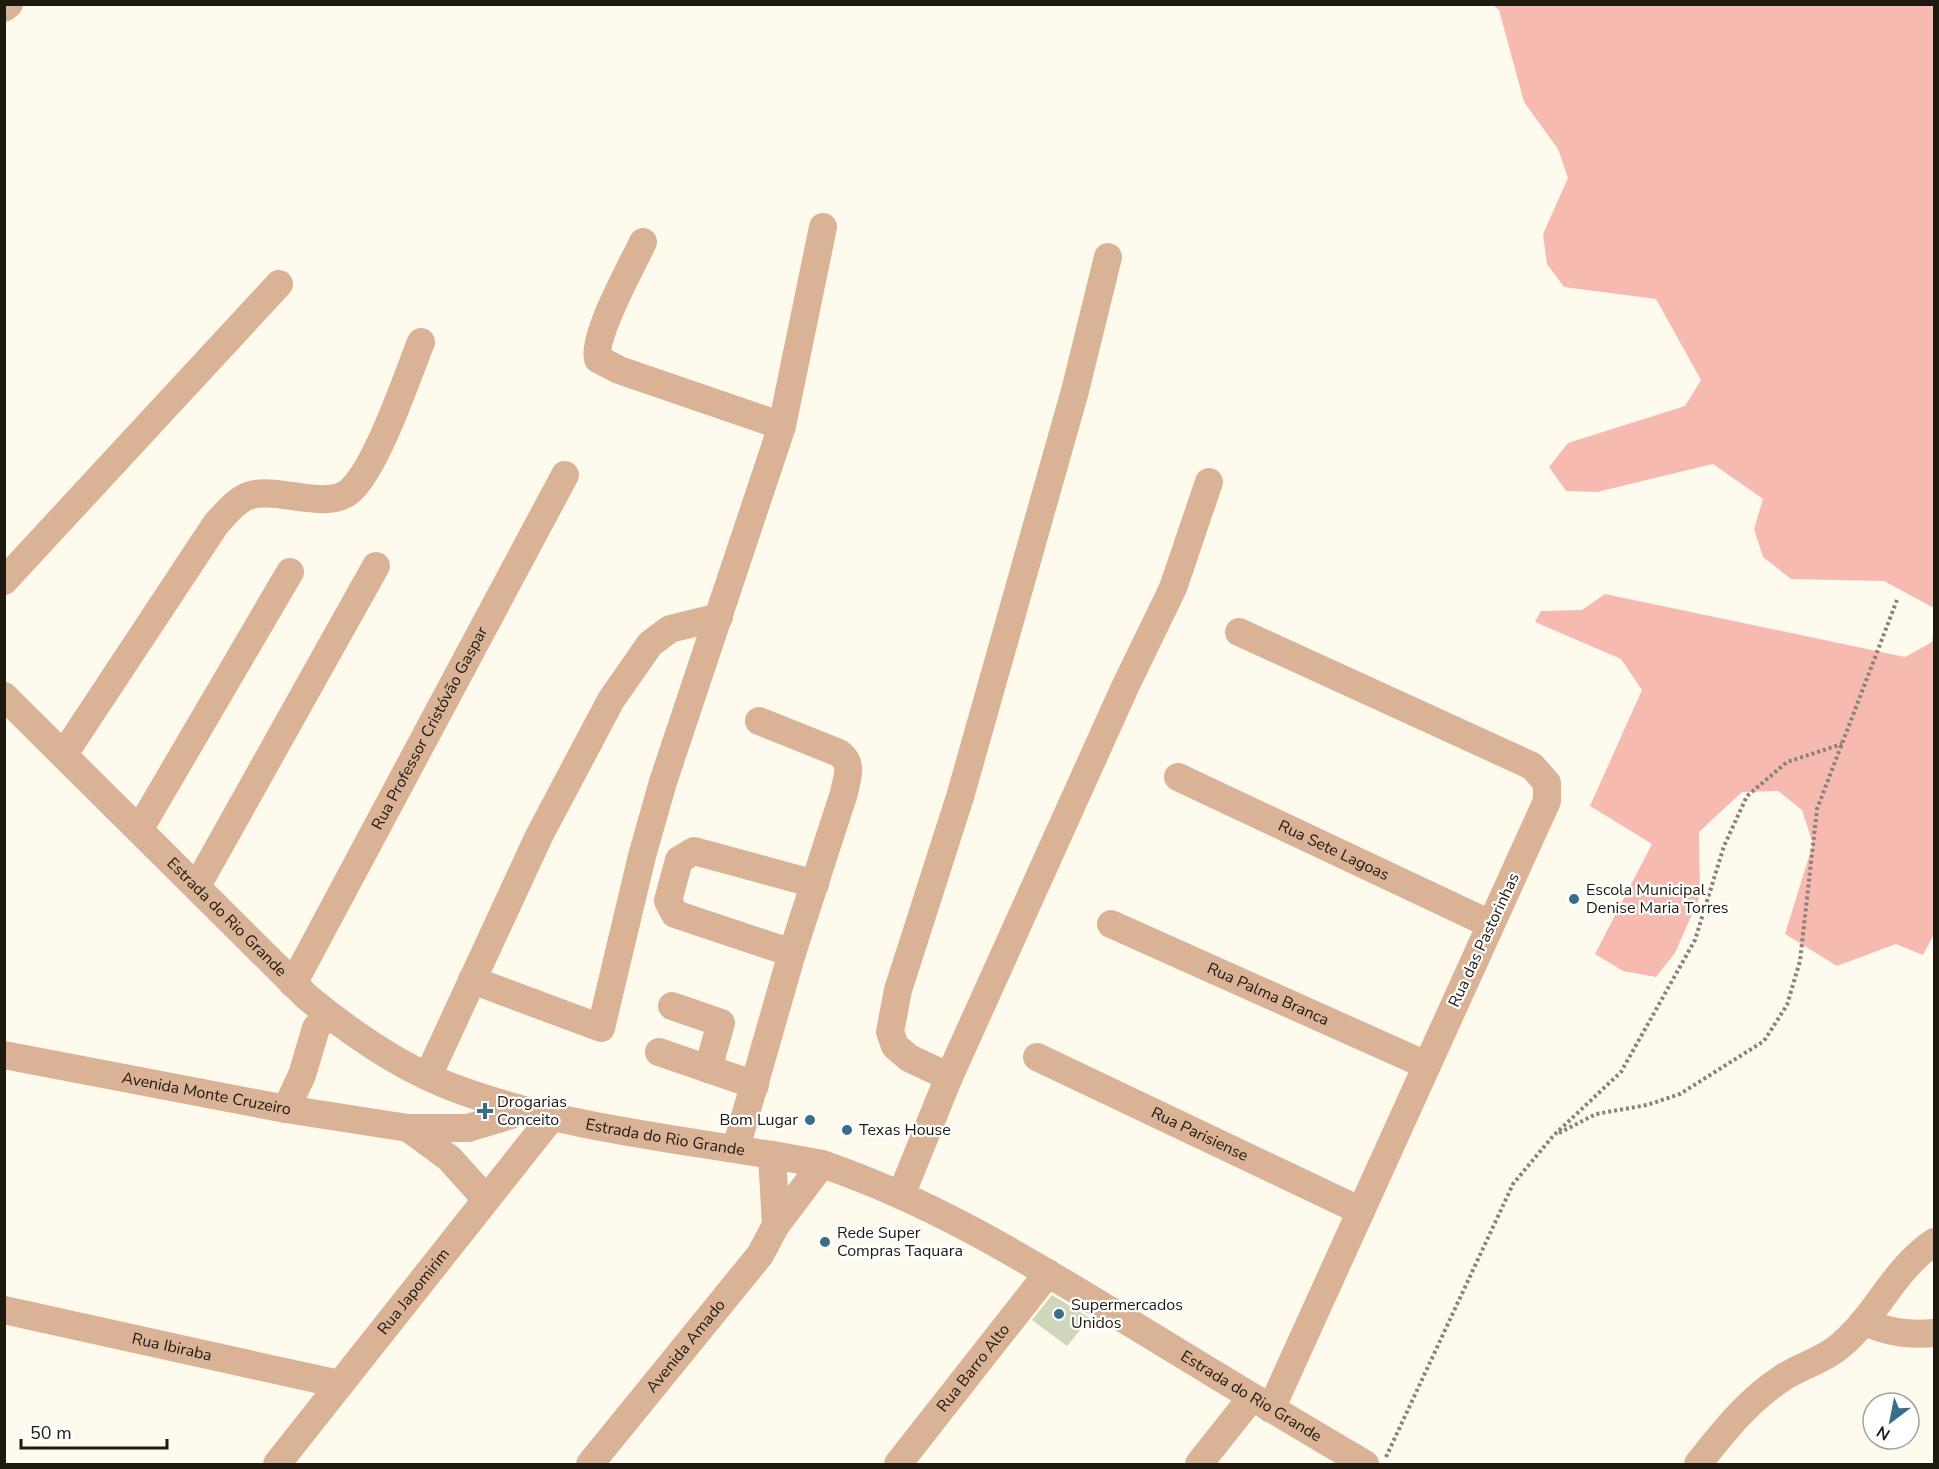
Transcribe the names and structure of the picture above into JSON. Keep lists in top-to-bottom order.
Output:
{
  "streets": {
    "street": [
      "Rua Professor Cristóvão Gaspar",
      "Rua Sete Lagoas",
      "Estrada do Rio Grande",
      "Rua das Pastorinhas",
      "Rua Palma Branca",
      "Avenida Monte Cruzeiro",
      "Rua Parisiense",
      "Rua Japomirim",
      "Rua Ibiraba",
      "Avenida Amado",
      "Rua Barro Alto"
    ]
  },
  "crossings": [
    ["Rua Professor Cristóvão Gaspar", "Estrada do Rio Grande"],
    ["Rua Sete Lagoas", "Rua das Pastorinhas"],
    ["Estrada do Rio Grande", "Rua das Pastorinhas"],
    ["Estrada do Rio Grande", "Avenida Monte Cruzeiro"],
    ["Estrada do Rio Grande", "Rua Japomirim"],
    ["Estrada do Rio Grande", "Avenida Amado"],
    ["Estrada do Rio Grande", "Rua Barro Alto"],
    ["Rua das Pastorinhas", "Rua Palma Branca"],
    ["Rua das Pastorinhas", "Rua Parisiense"],
    ["Avenida Monte Cruzeiro", "Rua Japomirim"],
    ["Rua Japomirim", "Rua Ibiraba"]
  ],
  "places": {
    "other": [
      "Escola Municipal Denise Maria Torres",
      "Bom Lugar",
      "Texas House",
      "Rede Super Compras Taquara",
      "Supermercados Unidos"
    ],
    "health": ["Drogarias Conceito"]
  },
  "scale_bar": "50 m",
  "north": "bottom left"
}
